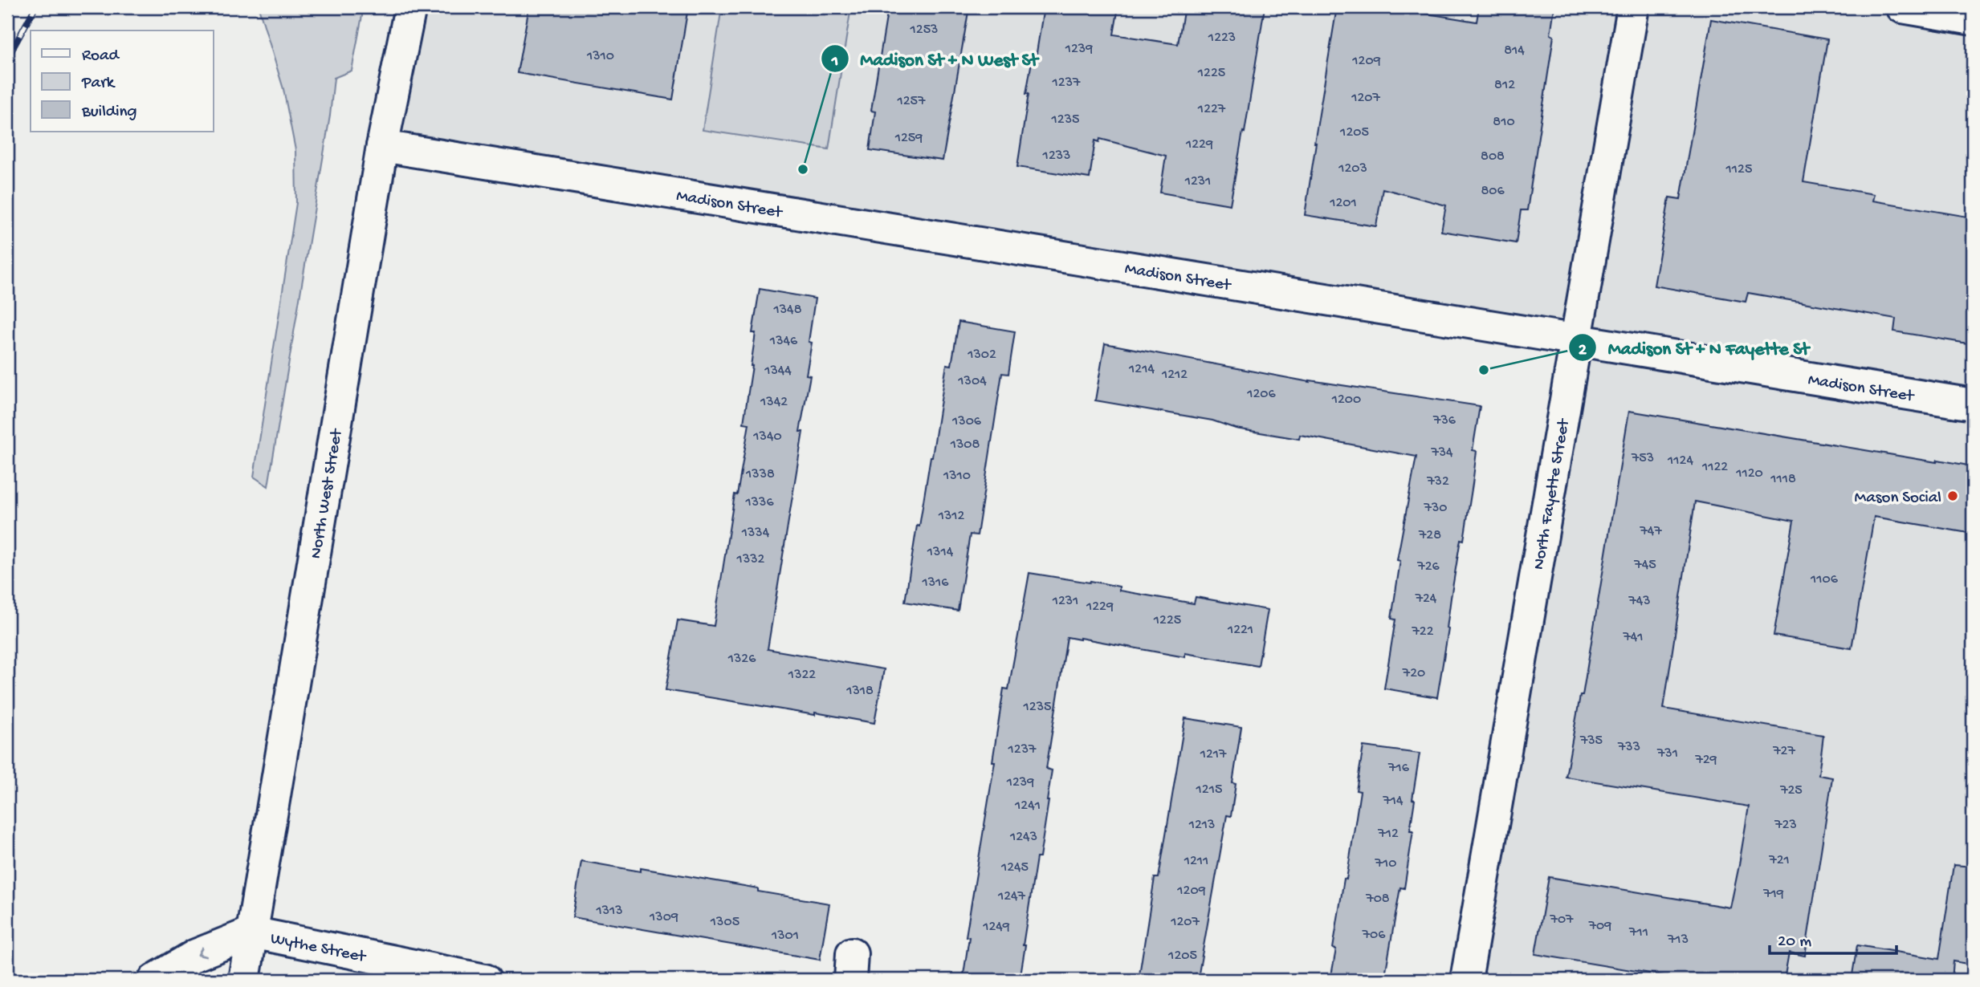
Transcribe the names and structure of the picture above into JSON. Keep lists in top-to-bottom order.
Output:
{
  "streets": {
    "street": [
      "Madison Street",
      "North West Street",
      "North Fayette Street",
      "Wythe Street"
    ]
  },
  "crossings": [
    ["Madison Street", "North West Street"],
    ["Madison Street", "North Fayette Street"],
    ["North West Street", "Wythe Street"]
  ],
  "places": ["Madison St + N West St", "Madison St + N Fayette St", "Mason Social"],
  "house_numbers": [
    "1253",
    "1223",
    "1239",
    "814",
    "1310",
    "1209",
    "1225",
    "1237",
    "812",
    "1207",
    "1257",
    "1227",
    "1235",
    "810",
    "1205",
    "1259",
    "1229",
    "1233",
    "808",
    "1203",
    "1125",
    "1231",
    "806",
    "1201",
    "1348",
    "1346",
    "1302",
    "1214",
    "1344",
    "1212",
    "1304",
    "1206",
    "1200",
    "1342",
    "736",
    "1306",
    "1340",
    "1308",
    "734",
    "753",
    "1124",
    "1122",
    "1120",
    "1338",
    "1310",
    "1118",
    "732",
    "1336",
    "730",
    "1312",
    "747",
    "1334",
    "728",
    "1314",
    "1332",
    "745",
    "726",
    "1106",
    "1316",
    "724",
    "1231",
    "743",
    "1229",
    "1225",
    "1221",
    "722",
    "741",
    "1326",
    "720",
    "1322",
    "1318",
    "1235",
    "735",
    "733",
    "1237",
    "727",
    "731",
    "1217",
    "729",
    "716",
    "1239",
    "1215",
    "725",
    "714",
    "1241",
    "1213",
    "723",
    "712",
    "1243",
    "721",
    "1211",
    "710",
    "1245",
    "1209",
    "719",
    "1247",
    "708",
    "1313",
    "1309",
    "707",
    "1305",
    "1207",
    "709",
    "1249",
    "711",
    "706",
    "1301",
    "713",
    "1205"
  ],
  "legend": ["Road", "Park", "Building"],
  "scale_bar": "20 m"
}
